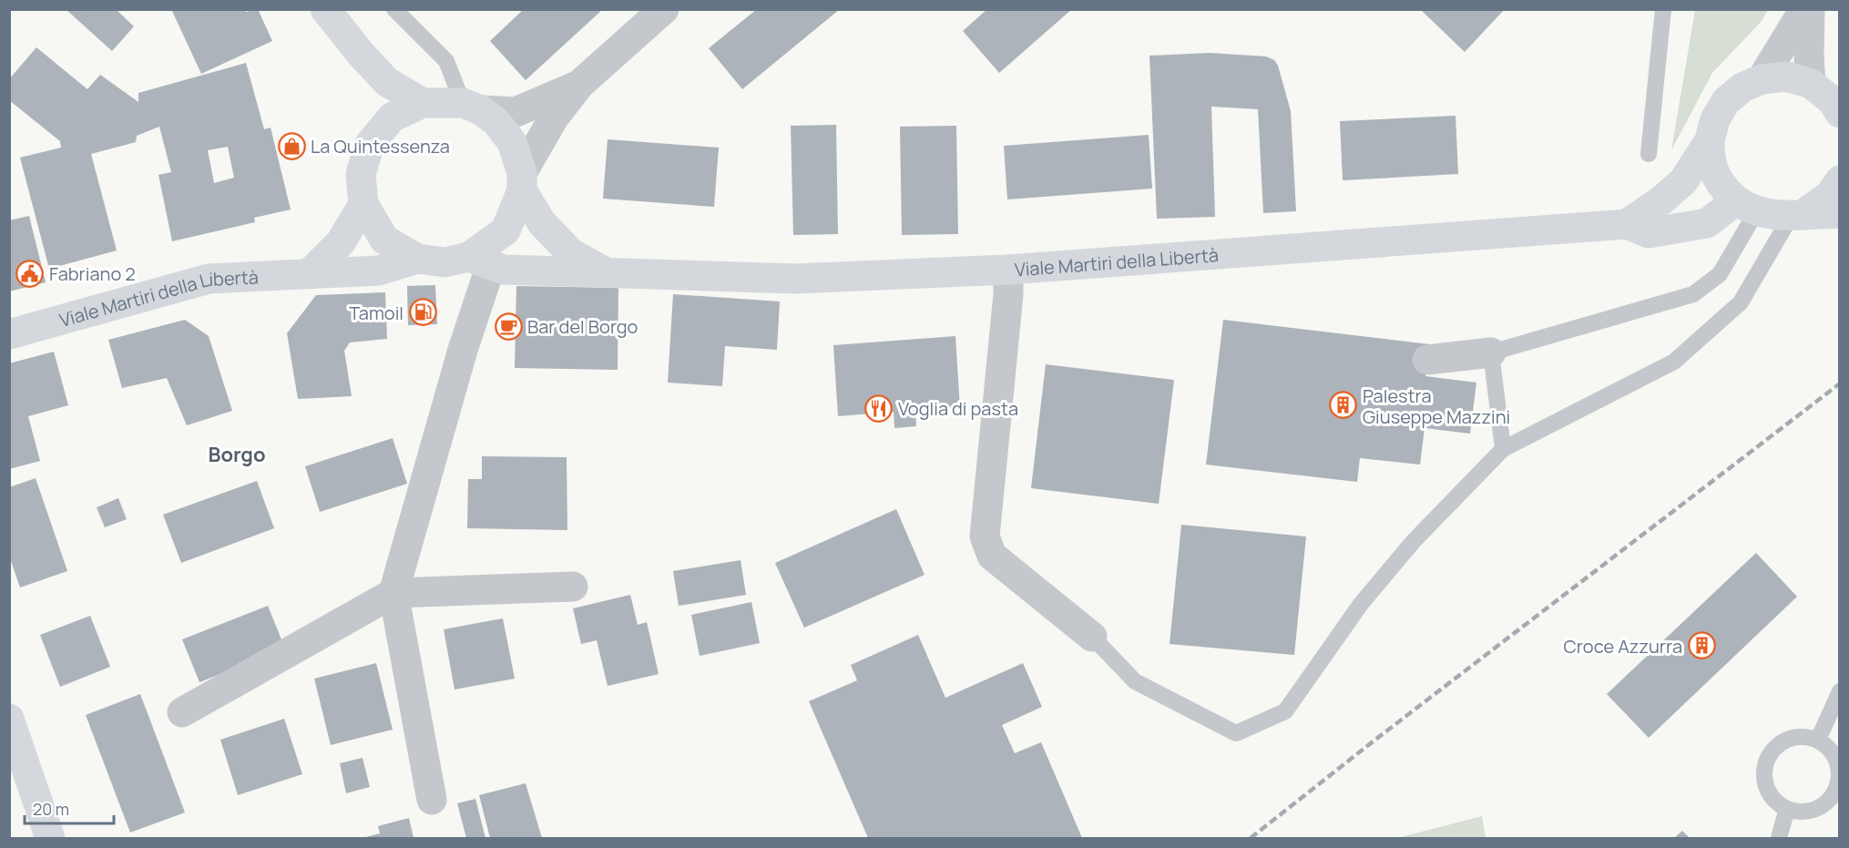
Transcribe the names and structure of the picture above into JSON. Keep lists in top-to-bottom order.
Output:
{
  "streets": {
    "main road": ["Viale Martiri della Libertà"]
  },
  "districts": ["Borgo"],
  "places": {
    "shop": ["La Quintessenza"],
    "public building": ["Fabriano 2"],
    "fuel station": ["Tamoil"],
    "cafe": ["Bar del Borgo"],
    "building": ["Palestra Giuseppe Mazzini", "Croce Azzurra"],
    "restaurant": ["Voglia di pasta"]
  },
  "scale_bar": "20 m"
}
